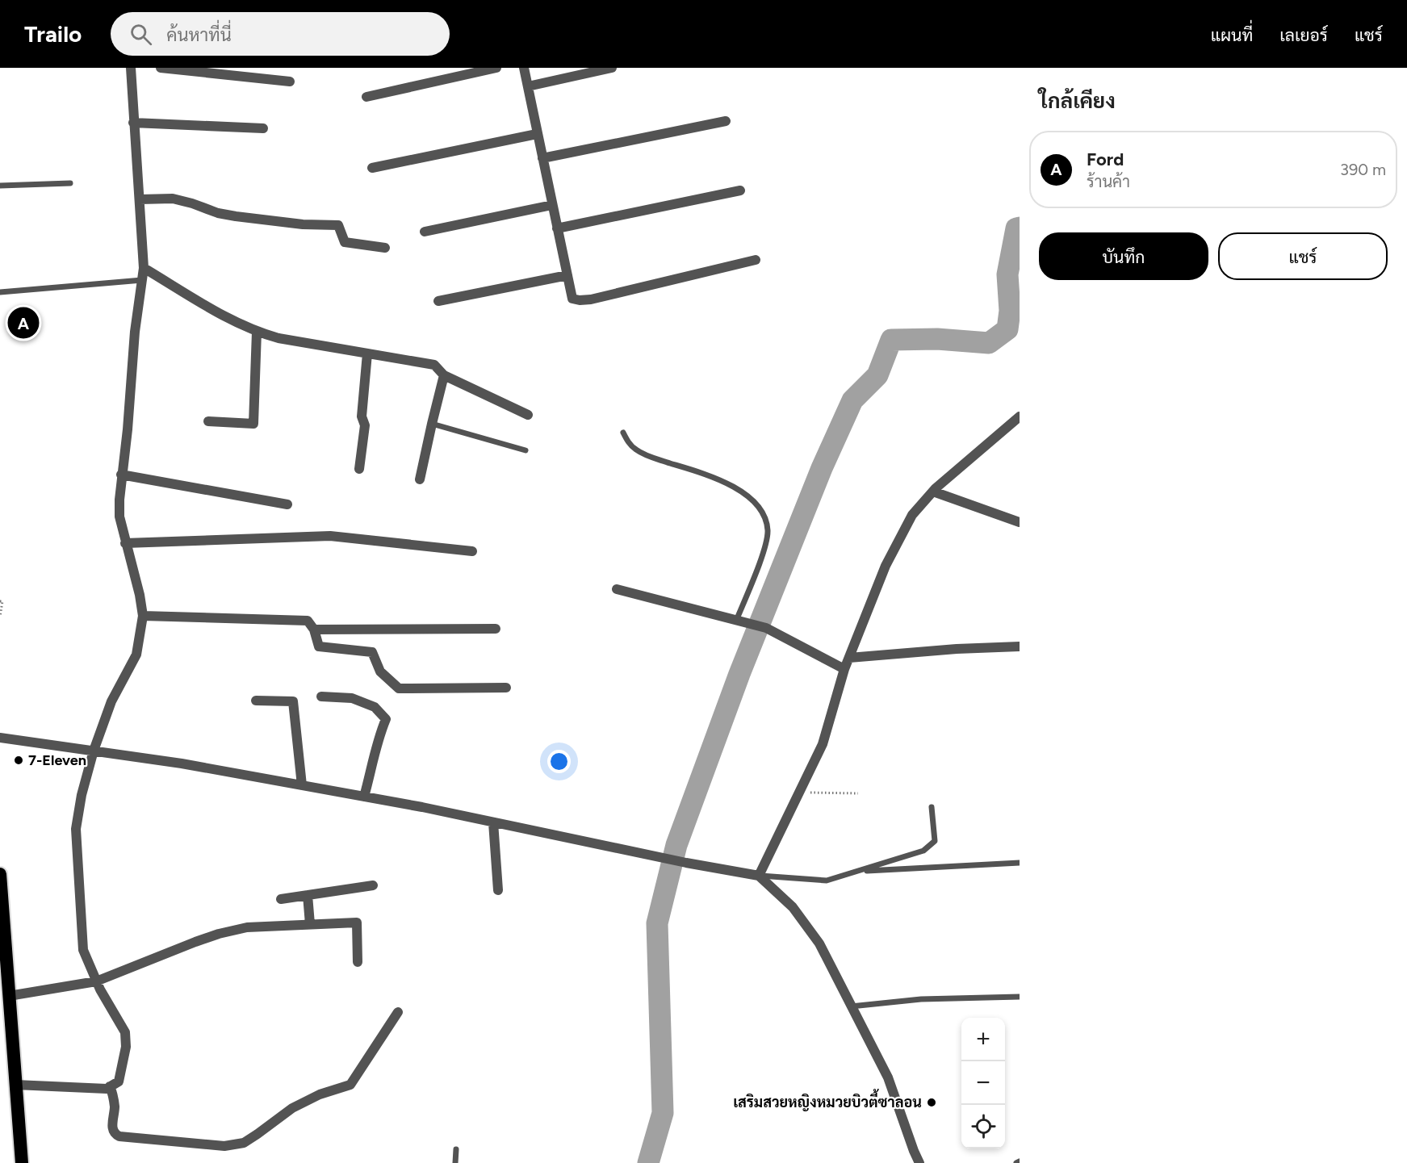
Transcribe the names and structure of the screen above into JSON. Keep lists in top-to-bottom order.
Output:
{
  "places": ["7-Eleven", "เสริมสวยหญิงหมวยบิวตี้ซาลอน"],
  "page": {
    "header": "Trailo",
    "search": "ค้นหาที่นี่",
    "nav": ["แผนที่", "เลเยอร์", "แชร์"],
    "heading": "ใกล้เคียง",
    "list": [
      {
        "mark": "A",
        "name": "Ford",
        "note": "ร้านค้า",
        "value": "390 m"
      }
    ],
    "buttons": ["บันทึก", "แชร์"],
    "pins": "A",
    "map_buttons": ["+", "−"]
  }
}
